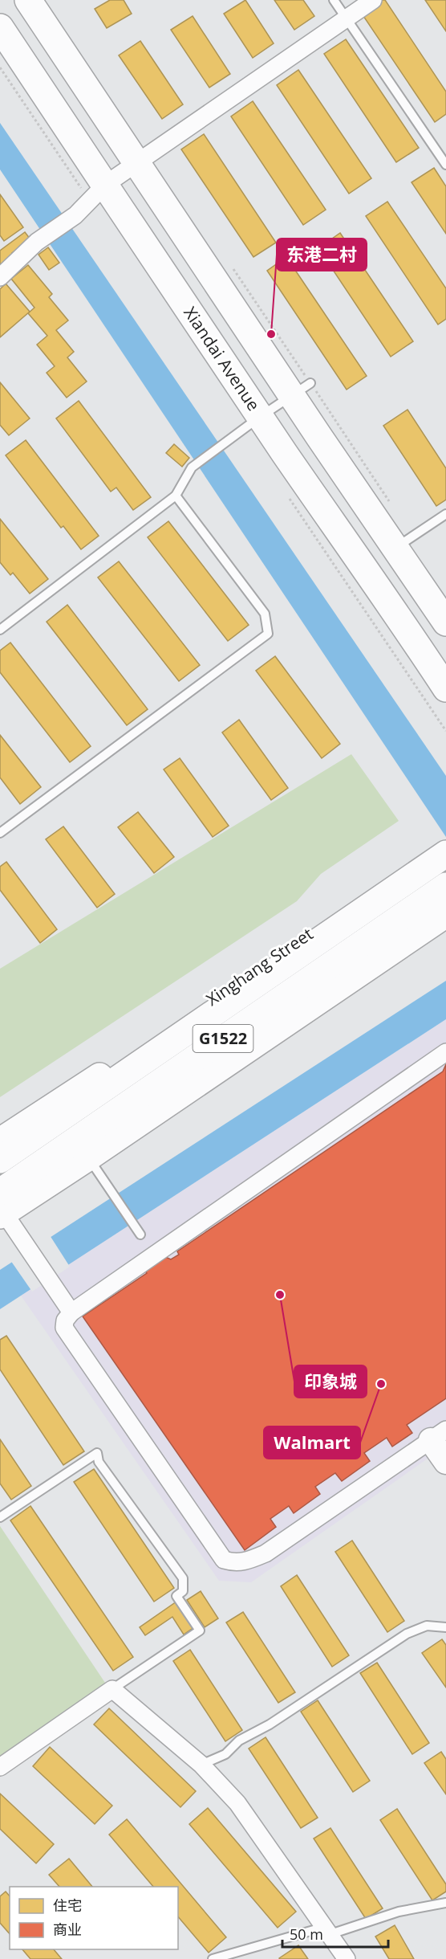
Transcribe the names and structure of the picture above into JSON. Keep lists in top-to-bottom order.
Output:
{
  "streets": {
    "main road": ["Xiandai Avenue", "Xinghang Street", "G1522"]
  },
  "crossings": [
    ["Xinghang Street", "G1522"]
  ],
  "places": ["东港二村", "印象城", "Walmart"],
  "legend": ["住宅", "商业"],
  "scale_bar": "50 m"
}
